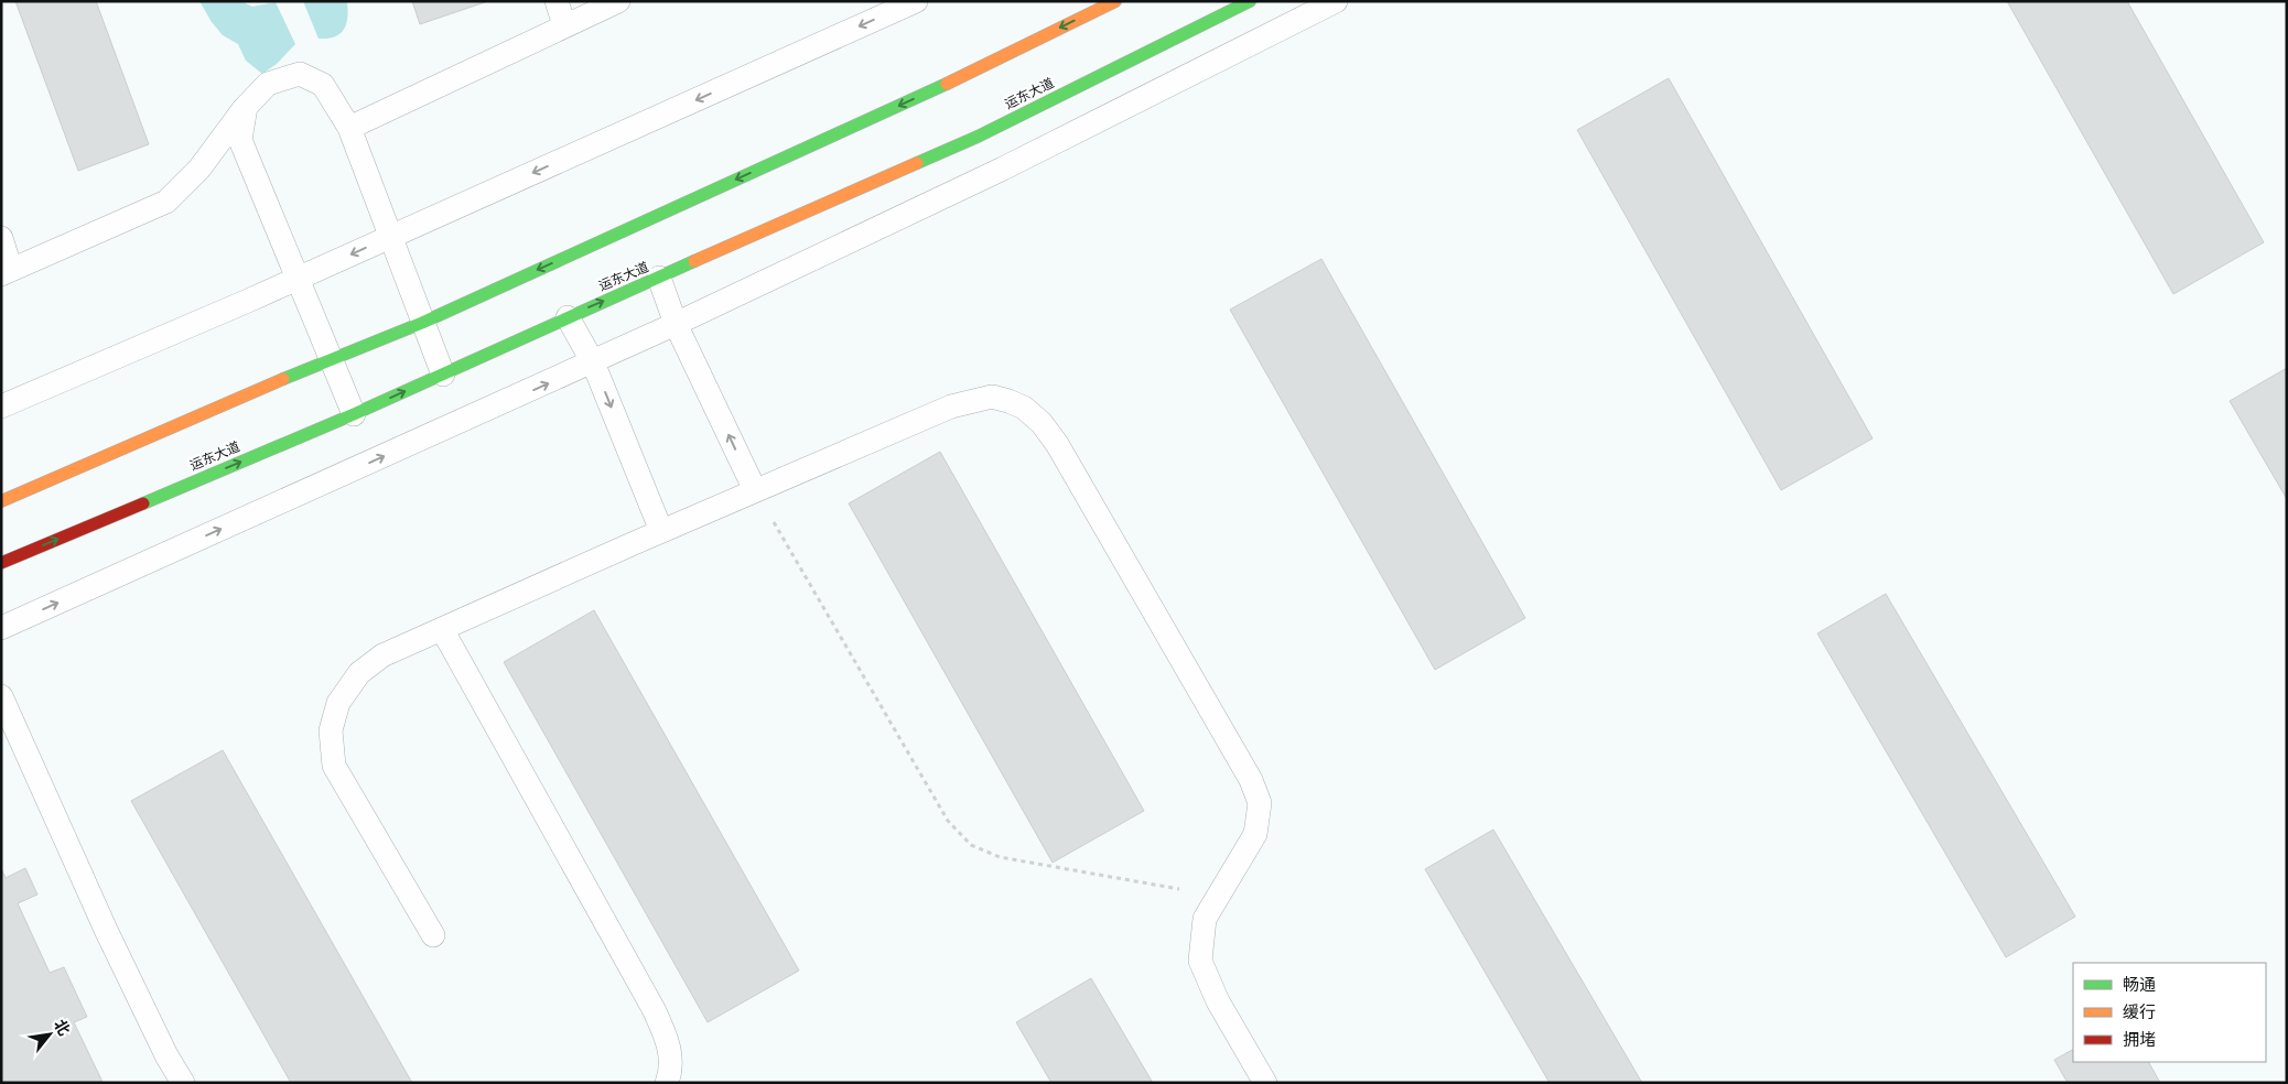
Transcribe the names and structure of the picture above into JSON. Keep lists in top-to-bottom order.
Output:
{
  "streets": {
    "main road": ["运东大道"]
  },
  "legend": ["畅通", "缓行", "拥堵"],
  "north": "top right"
}
